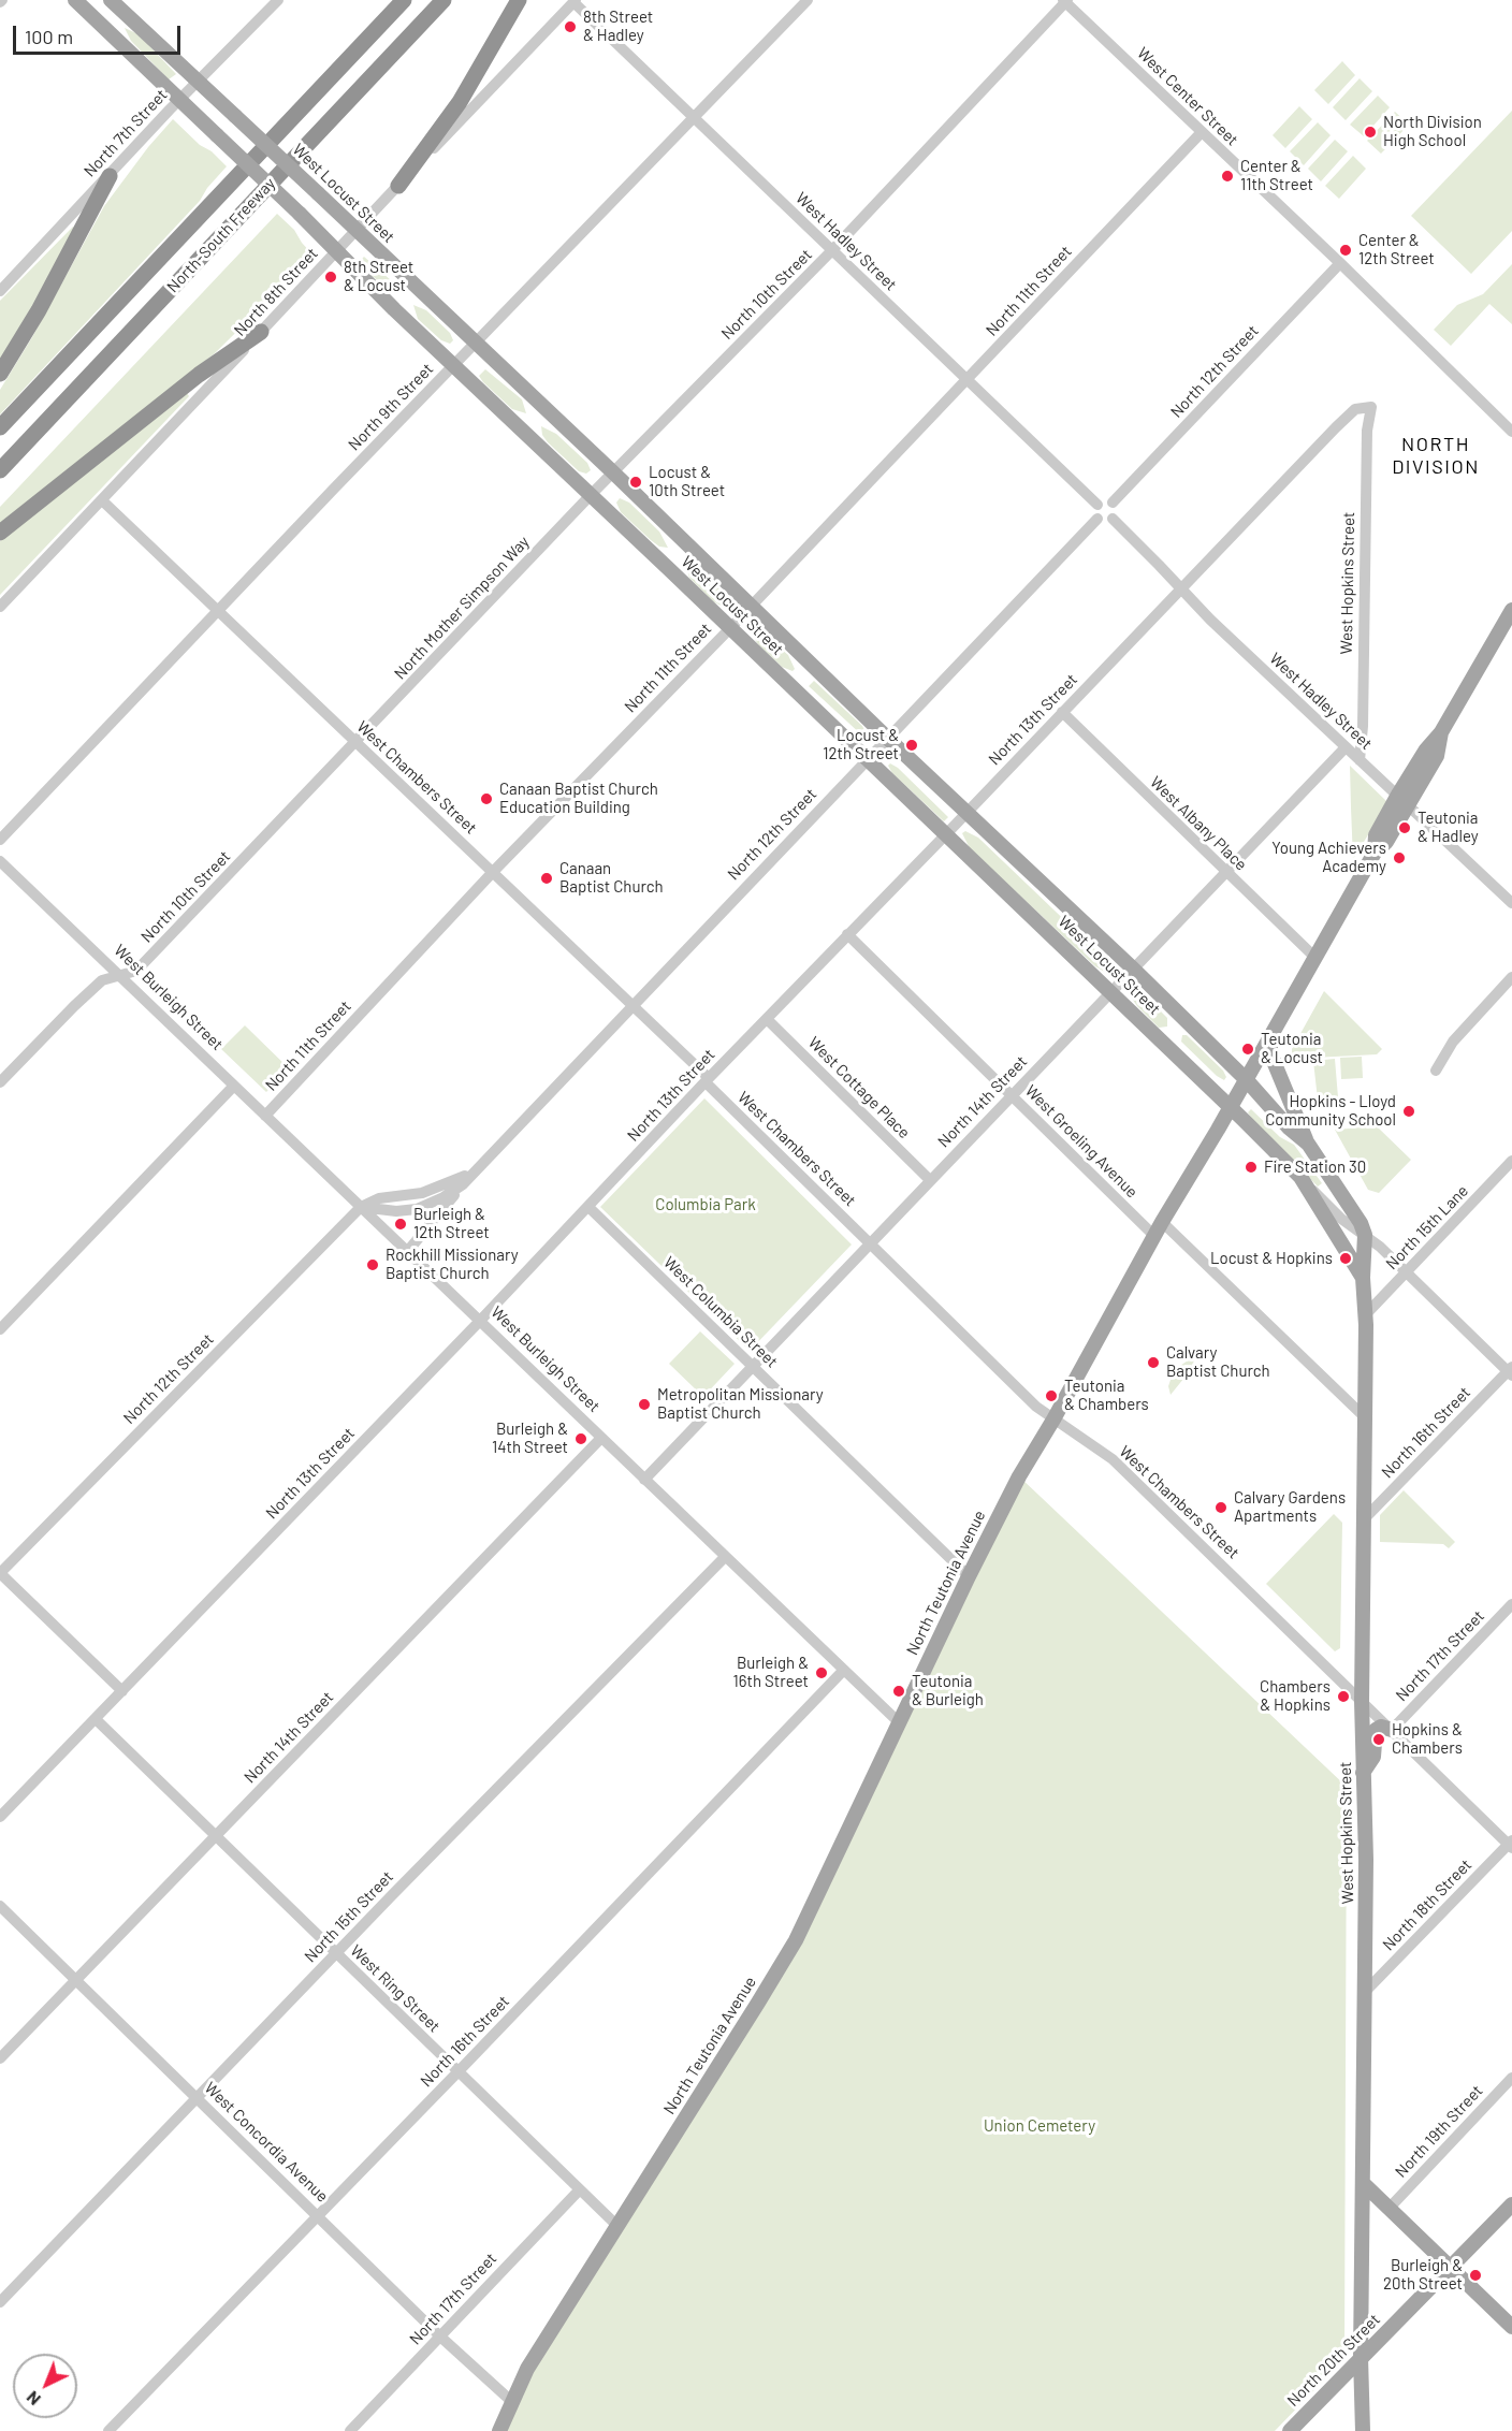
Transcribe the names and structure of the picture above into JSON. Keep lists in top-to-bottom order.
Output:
{
  "streets": {
    "highway": ["North-South Freeway"],
    "main road": [
      "West Locust Street",
      "West Hopkins Street",
      "North Teutonia Avenue",
      "North 20th Street"
    ],
    "street": [
      "West Center Street",
      "North 7th Street",
      "West Hadley Street",
      "North 11th Street",
      "North 8th Street",
      "North 10th Street",
      "North 12th Street",
      "North 9th Street",
      "North Mother Simpson Way",
      "North 13th Street",
      "West Chambers Street",
      "West Albany Place",
      "West Burleigh Street",
      "West Cottage Place",
      "North 14th Street",
      "West Groeling Avenue",
      "North 15th Lane",
      "West Columbia Street",
      "North 16th Street",
      "North 17th Street",
      "North 18th Street",
      "North 15th Street",
      "West Ring Street",
      "North 19th Street",
      "West Concordia Avenue"
    ]
  },
  "crossings": [
    ["West Center Street", "North 11th Street"],
    ["West Center Street", "North 10th Street"],
    ["West Center Street", "North 12th Street"],
    ["North 7th Street", "West Locust Street"],
    ["West Locust Street", "North 11th Street"],
    ["West Locust Street", "North 8th Street"],
    ["West Locust Street", "North 10th Street"],
    ["West Locust Street", "North 12th Street"],
    ["West Locust Street", "North 9th Street"],
    ["West Locust Street", "West Hopkins Street"],
    ["West Locust Street", "North Mother Simpson Way"],
    ["West Locust Street", "North 13th Street"],
    ["West Locust Street", "North 14th Street"],
    ["West Locust Street", "North 15th Lane"],
    ["West Locust Street", "North 16th Street"],
    ["West Locust Street", "North Teutonia Avenue"],
    ["West Hadley Street", "North 11th Street"],
    ["West Hadley Street", "North 8th Street"],
    ["West Hadley Street", "North 10th Street"],
    ["West Hadley Street", "North 12th Street"],
    ["West Hadley Street", "North 9th Street"],
    ["West Hadley Street", "West Hopkins Street"],
    ["West Hadley Street", "North 13th Street"],
    ["West Hadley Street", "North 14th Street"],
    ["West Hadley Street", "North Teutonia Avenue"],
    ["North 11th Street", "West Chambers Street"],
    ["North 11th Street", "West Burleigh Street"],
    ["North 8th Street", "West Chambers Street"],
    ["North 10th Street", "North Mother Simpson Way"],
    ["North 10th Street", "West Chambers Street"],
    ["North 10th Street", "West Burleigh Street"],
    ["North 12th Street", "West Chambers Street"],
    ["North 12th Street", "West Burleigh Street"],
    ["North 9th Street", "West Chambers Street"],
    ["West Hopkins Street", "North 13th Street"],
    ["West Hopkins Street", "West Chambers Street"],
    ["West Hopkins Street", "North 15th Lane"],
    ["West Hopkins Street", "North 16th Street"],
    ["West Hopkins Street", "North 18th Street"],
    ["West Hopkins Street", "North 20th Street"],
    ["North Mother Simpson Way", "West Chambers Street"],
    ["North 13th Street", "West Chambers Street"],
    ["North 13th Street", "West Albany Place"],
    ["North 13th Street", "West Burleigh Street"],
    ["North 13th Street", "West Cottage Place"],
    ["North 13th Street", "West Groeling Avenue"],
    ["North 13th Street", "West Columbia Street"],
    ["North 13th Street", "West Ring Street"],
    ["West Chambers Street", "North 14th Street"],
    ["West Chambers Street", "North Teutonia Avenue"],
    ["West Chambers Street", "North 17th Street"],
    ["West Chambers Street", "North 18th Street"],
    ["West Albany Place", "North 14th Street"],
    ["West Albany Place", "North Teutonia Avenue"],
    ["West Burleigh Street", "North 14th Street"],
    ["West Burleigh Street", "North 16th Street"],
    ["West Burleigh Street", "North Teutonia Avenue"],
    ["West Burleigh Street", "North 15th Street"],
    ["West Cottage Place", "North 14th Street"],
    ["North 14th Street", "West Groeling Avenue"],
    ["North 14th Street", "West Columbia Street"],
    ["North 14th Street", "West Ring Street"],
    ["North 14th Street", "West Concordia Avenue"],
    ["West Groeling Avenue", "North Teutonia Avenue"],
    ["West Columbia Street", "North Teutonia Avenue"],
    ["North 16th Street", "West Ring Street"],
    ["North 16th Street", "West Concordia Avenue"],
    ["North Teutonia Avenue", "West Ring Street"],
    ["North Teutonia Avenue", "West Concordia Avenue"],
    ["North 17th Street", "West Ring Street"],
    ["North 17th Street", "West Concordia Avenue"],
    ["North 15th Street", "West Ring Street"],
    ["North 15th Street", "West Concordia Avenue"]
  ],
  "districts": ["NORTH DIVISION"],
  "parks": ["Columbia Park", "Union Cemetery"],
  "places": [
    "8th Street & Hadley",
    "North Division High School",
    "Center & 11th Street",
    "Center & 12th Street",
    "8th Street & Locust",
    "Locust & 10th Street",
    "Locust & 12th Street",
    "Canaan Baptist Church Education Building",
    "Teutonia & Hadley",
    "Young Achievers Academy",
    "Canaan Baptist Church",
    "Teutonia & Locust",
    "Hopkins - Lloyd Community School",
    "Fire Station 30",
    "Burleigh & 12th Street",
    "Locust & Hopkins",
    "Rockhill Missionary Baptist Church",
    "Calvary Baptist Church",
    "Teutonia & Chambers",
    "Metropolitan Missionary Baptist Church",
    "Burleigh & 14th Street",
    "Calvary Gardens Apartments",
    "Burleigh & 16th Street",
    "Teutonia & Burleigh",
    "Chambers & Hopkins",
    "Hopkins & Chambers",
    "Burleigh & 20th Street"
  ],
  "scale_bar": "100 m",
  "north": "bottom left"
}
